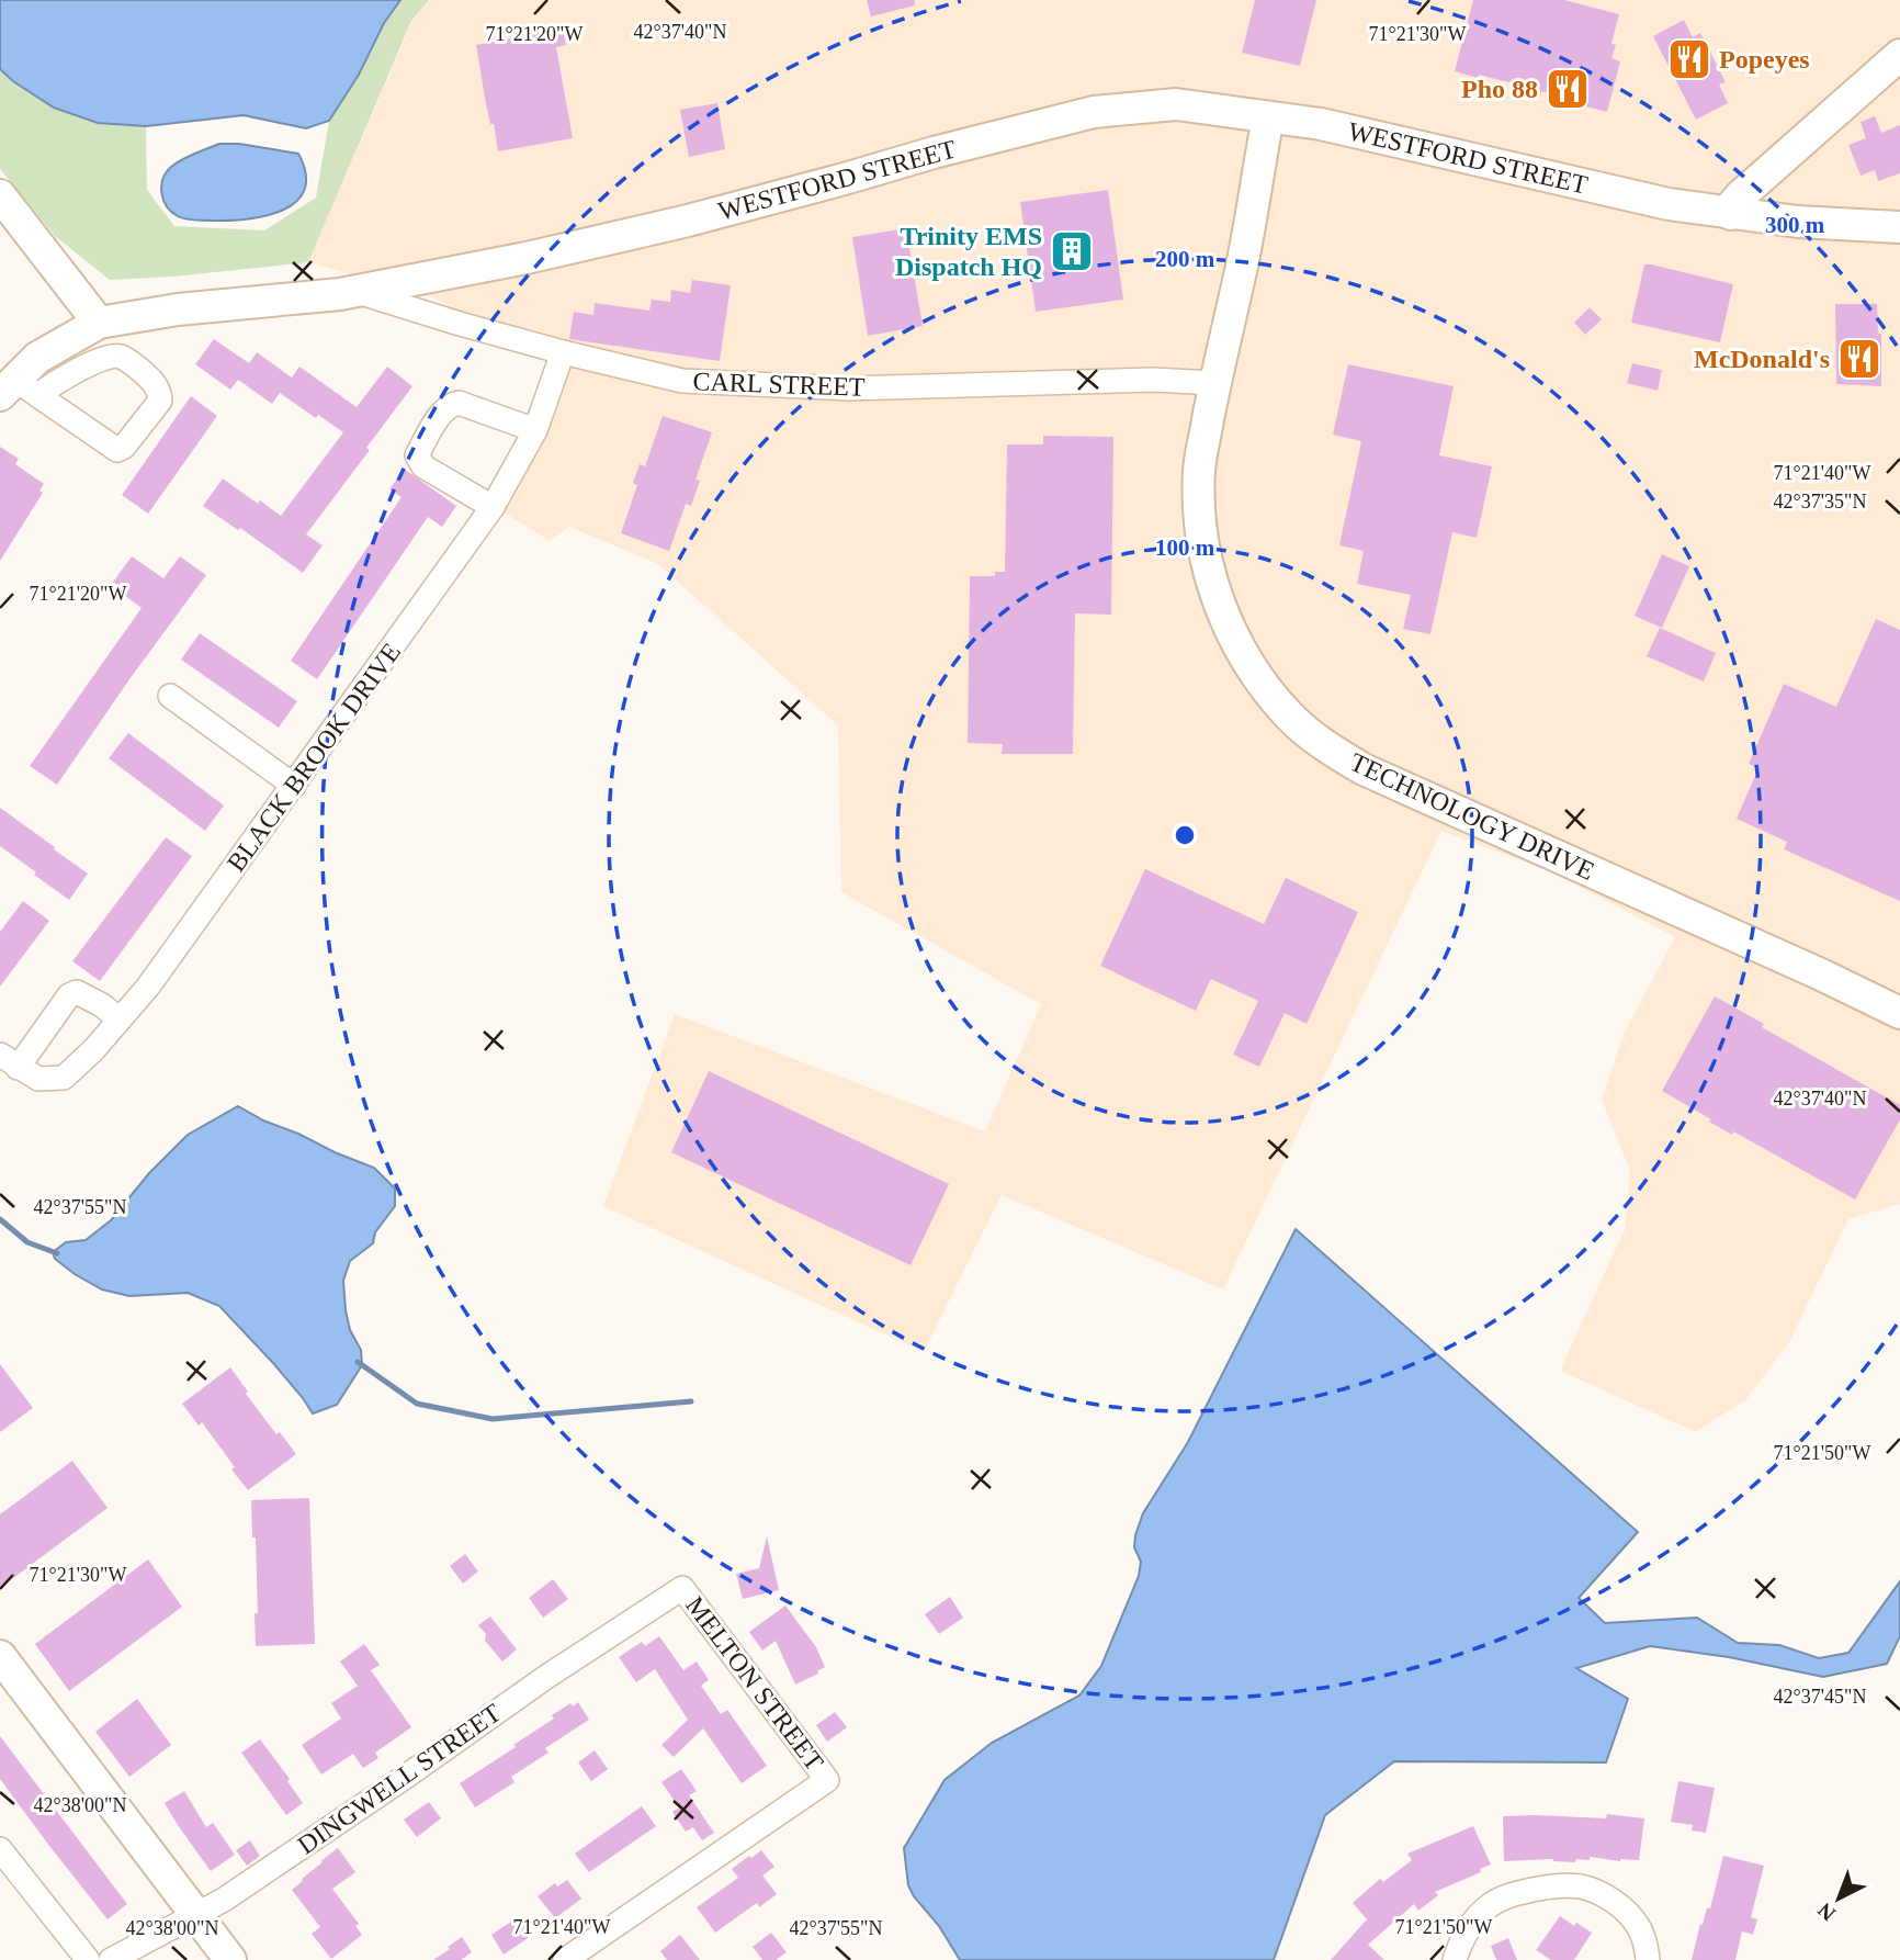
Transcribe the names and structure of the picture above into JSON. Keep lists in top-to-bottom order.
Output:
{
  "streets": {
    "main road": ["WESTFORD STREET", "TECHNOLOGY DRIVE"],
    "street": [
      "CARL STREET",
      "BLACK BROOK DRIVE",
      "MELTON STREET",
      "DINGWELL STREET"
    ]
  },
  "crossings": [
    ["WESTFORD STREET", "CARL STREET"],
    ["WESTFORD STREET", "TECHNOLOGY DRIVE"],
    ["CARL STREET", "BLACK BROOK DRIVE"],
    ["CARL STREET", "TECHNOLOGY DRIVE"],
    ["MELTON STREET", "DINGWELL STREET"]
  ],
  "places": {
    "restaurant": ["Popeyes", "Pho 88", "McDonald's"],
    "building": ["Trinity EMS Dispatch HQ"]
  },
  "north": "bottom left",
  "coordinates": [
    "42°37'40\"N",
    "71°21'20\"W",
    "71°21'30\"W",
    "71°21'40\"W",
    "42°37'35\"N",
    "42°37'55\"N",
    "71°21'50\"W",
    "42°37'45\"N",
    "42°38'00\"N"
  ],
  "rings": ["300 m", "200 m", "100 m"]
}
